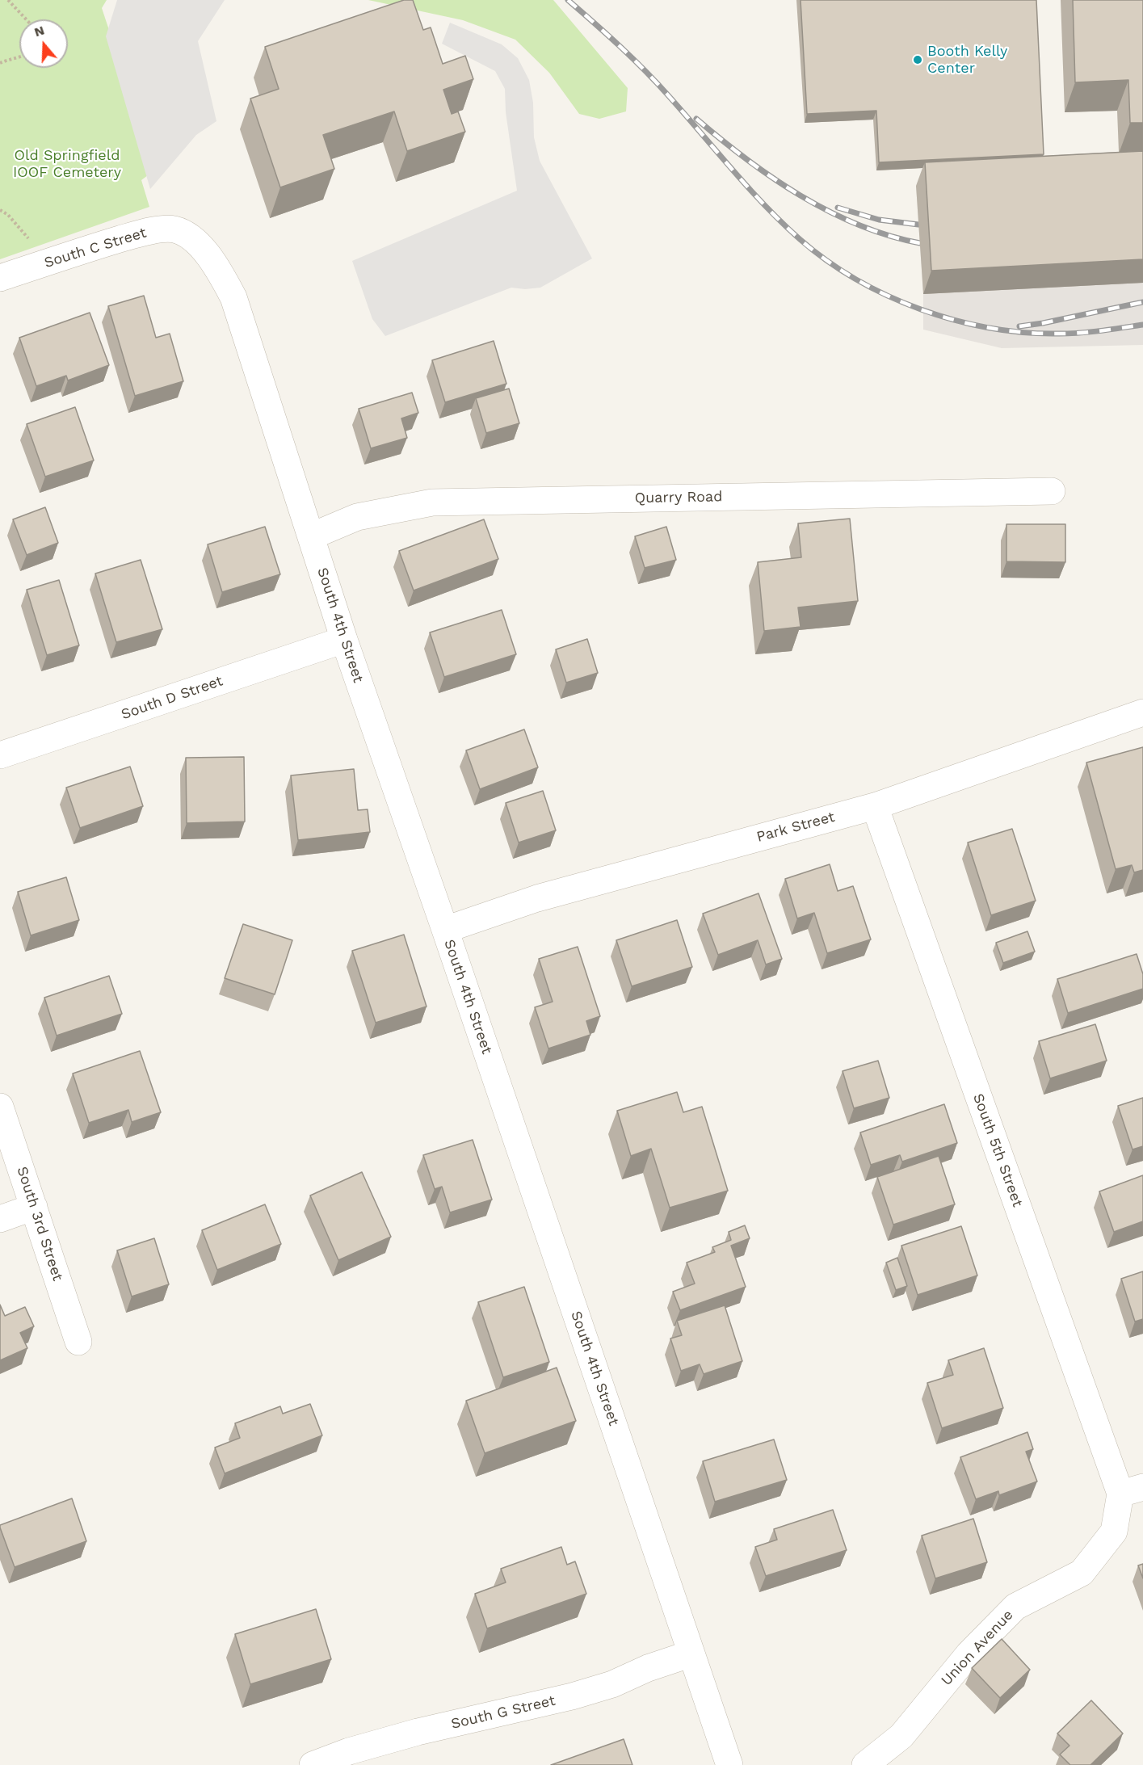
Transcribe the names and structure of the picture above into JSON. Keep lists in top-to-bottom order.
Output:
{
  "streets": {
    "street": [
      "South C Street",
      "Quarry Road",
      "South 4th Street",
      "South D Street",
      "Park Street",
      "South 5th Street",
      "South 3rd Street",
      "Union Avenue",
      "South G Street"
    ]
  },
  "crossings": [
    ["South C Street", "South 4th Street"],
    ["Quarry Road", "South 4th Street"],
    ["South 4th Street", "South D Street"],
    ["South 4th Street", "Park Street"],
    ["South 4th Street", "South G Street"],
    ["Park Street", "South 5th Street"],
    ["South 5th Street", "Union Avenue"]
  ],
  "parks": ["Old Springfield IOOF Cemetery"],
  "places": ["Booth Kelly Center"],
  "north": "top"
}
